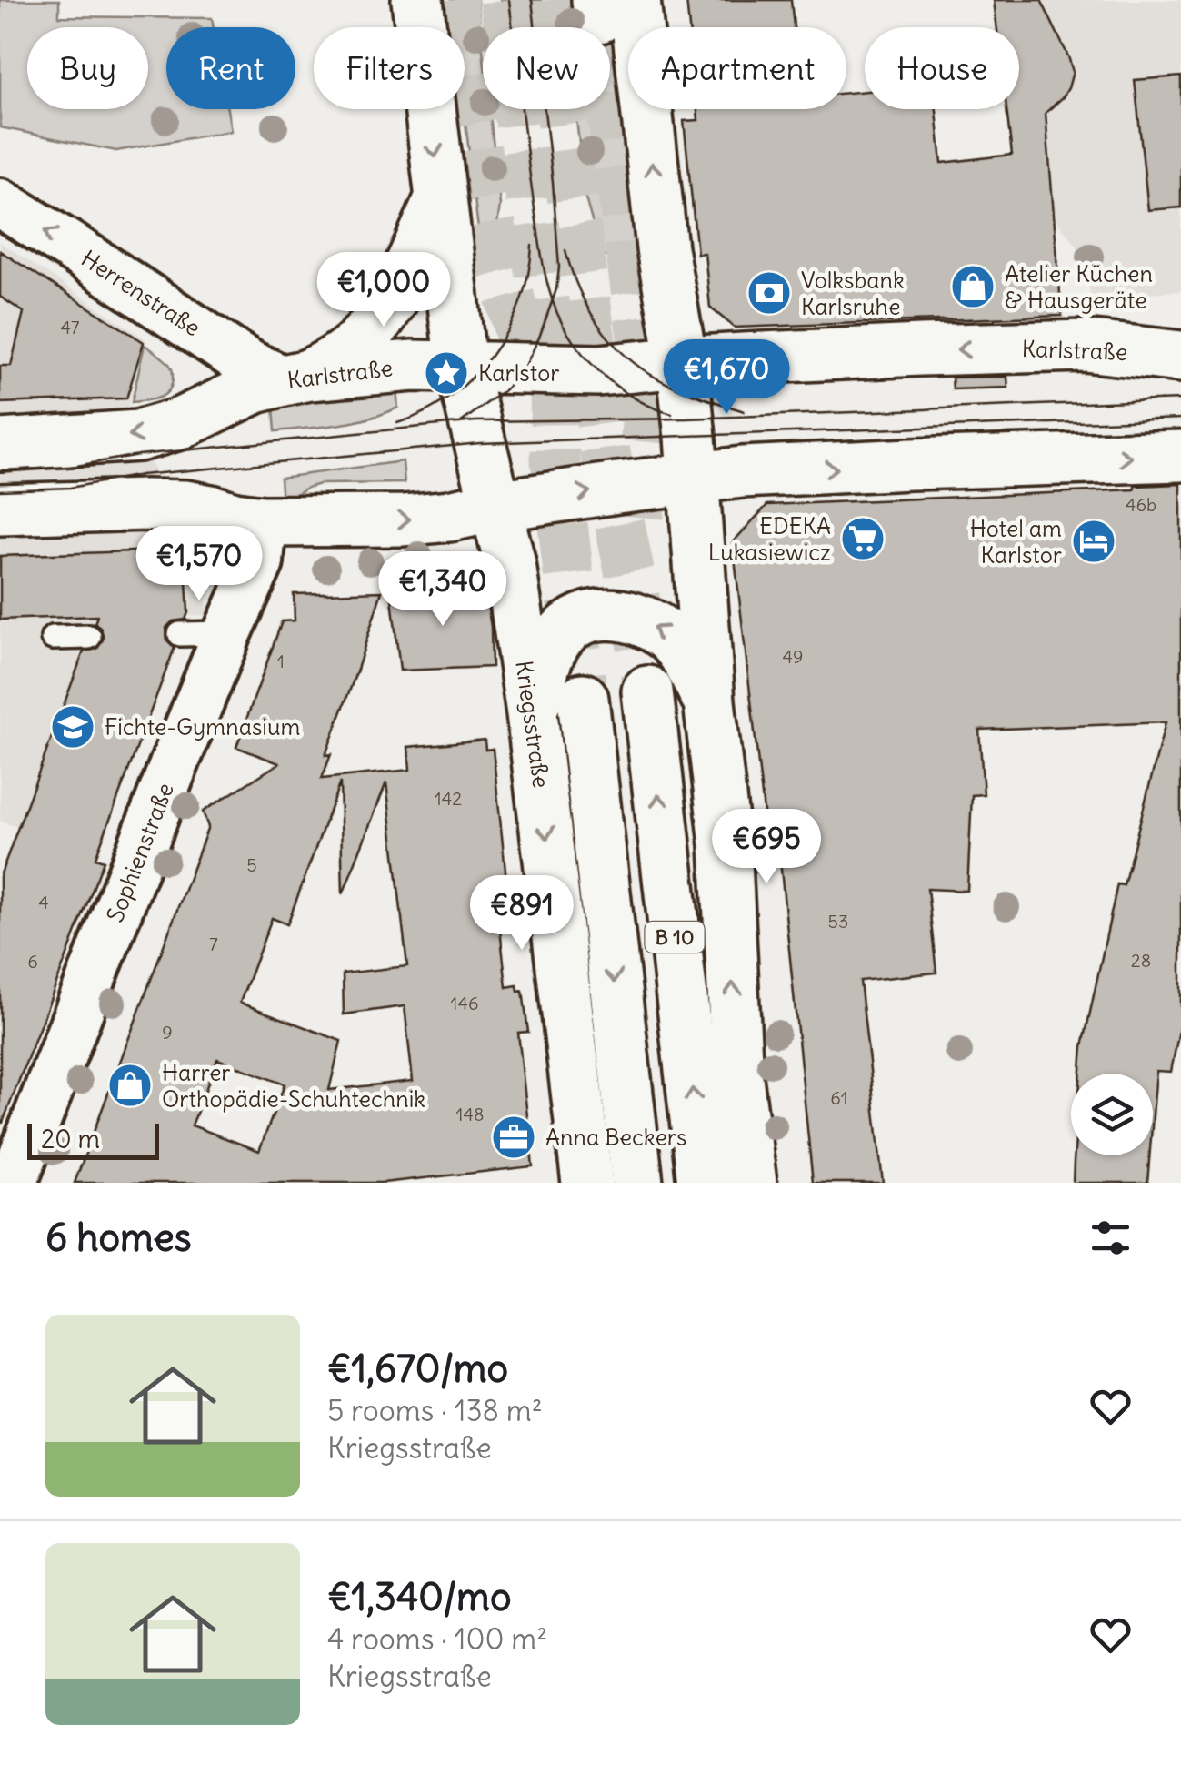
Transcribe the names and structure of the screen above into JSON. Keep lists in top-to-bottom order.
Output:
{
  "streets": {
    "main road": ["Karlstraße", "Kriegsstraße", "B 10"],
    "street": ["Herrenstraße", "Sophienstraße"]
  },
  "crossings": [
    ["Herrenstraße", "Karlstraße"],
    ["Karlstraße", "Kriegsstraße"]
  ],
  "one_way": ["Herrenstraße"],
  "places": {
    "shop": ["Atelier Küchen & Hausgeräte", "Harrer Orthopädie-Schuhtechnik"],
    "bank": ["Volksbank Karlsruhe"],
    "place": ["Karlstor"],
    "supermarket": ["EDEKA Lukasiewicz"],
    "hotel": ["Hotel am Karlstor"],
    "school or university": ["Fichte-Gymnasium"],
    "office": ["Anna Beckers"]
  },
  "house_numbers": [
    "47",
    "46b",
    "49",
    "1",
    "142",
    "5",
    "4",
    "53",
    "7",
    "28",
    "6",
    "146",
    "9",
    "61",
    "148"
  ],
  "scale_bar": "20 m",
  "page": {
    "chip": [
      "Buy",
      "Rent",
      "Filters",
      "New",
      "Apartment",
      "House"
    ],
    "price": [
      "€1,000",
      "€1,670",
      "€1,570",
      "€1,340",
      "€695",
      "€891"
    ],
    "scale": "20 m",
    "heading": "6 homes",
    "list": [
      {
        "name": "€1,670/mo",
        "note": "5 rooms · 138 m² · Kriegsstraße"
      },
      {
        "name": "€1,340/mo",
        "note": "4 rooms · 100 m² · Kriegsstraße"
      }
    ]
  }
}
